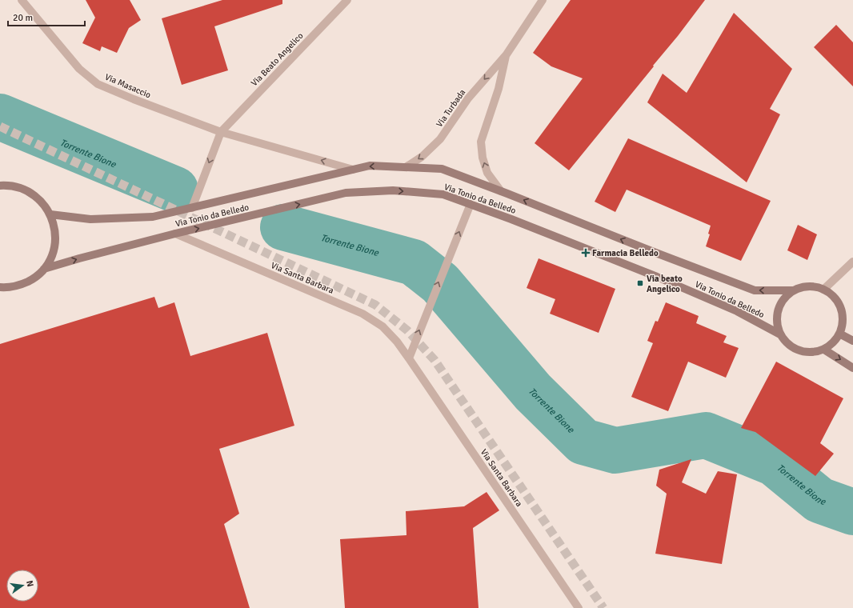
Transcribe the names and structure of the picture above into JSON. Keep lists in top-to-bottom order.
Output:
{
  "streets": {
    "main road": ["Via Tonio da Belledo"],
    "street": [
      "Via Beato Angelico",
      "Via Masaccio",
      "Via Turbada",
      "Via Santa Barbara"
    ]
  },
  "crossings": [
    ["Via Beato Angelico", "Via Masaccio"],
    ["Via Masaccio", "Via Tonio da Belledo"],
    ["Via Turbada", "Via Tonio da Belledo"],
    ["Via Tonio da Belledo", "Via Santa Barbara"]
  ],
  "one_way": ["Via Masaccio"],
  "water": ["Torrente Bione"],
  "places": {
    "health": ["Farmacia Belledo"],
    "transit": ["Via beato Angelico"]
  },
  "scale_bar": "20 m",
  "north": "right"
}
